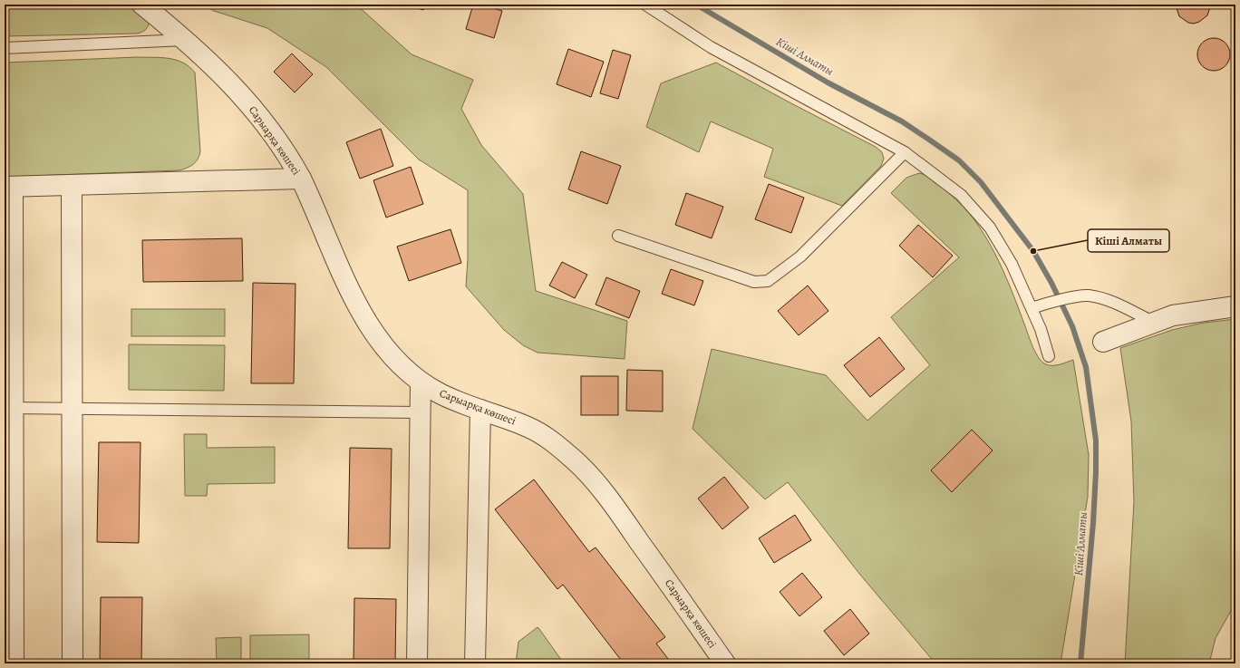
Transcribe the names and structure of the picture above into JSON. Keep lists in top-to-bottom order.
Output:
{
  "streets": {
    "street": ["Сарыарқа көшесі"]
  },
  "water": ["Кіші Алматы"],
  "places": ["Кіші Алматы"]
}
